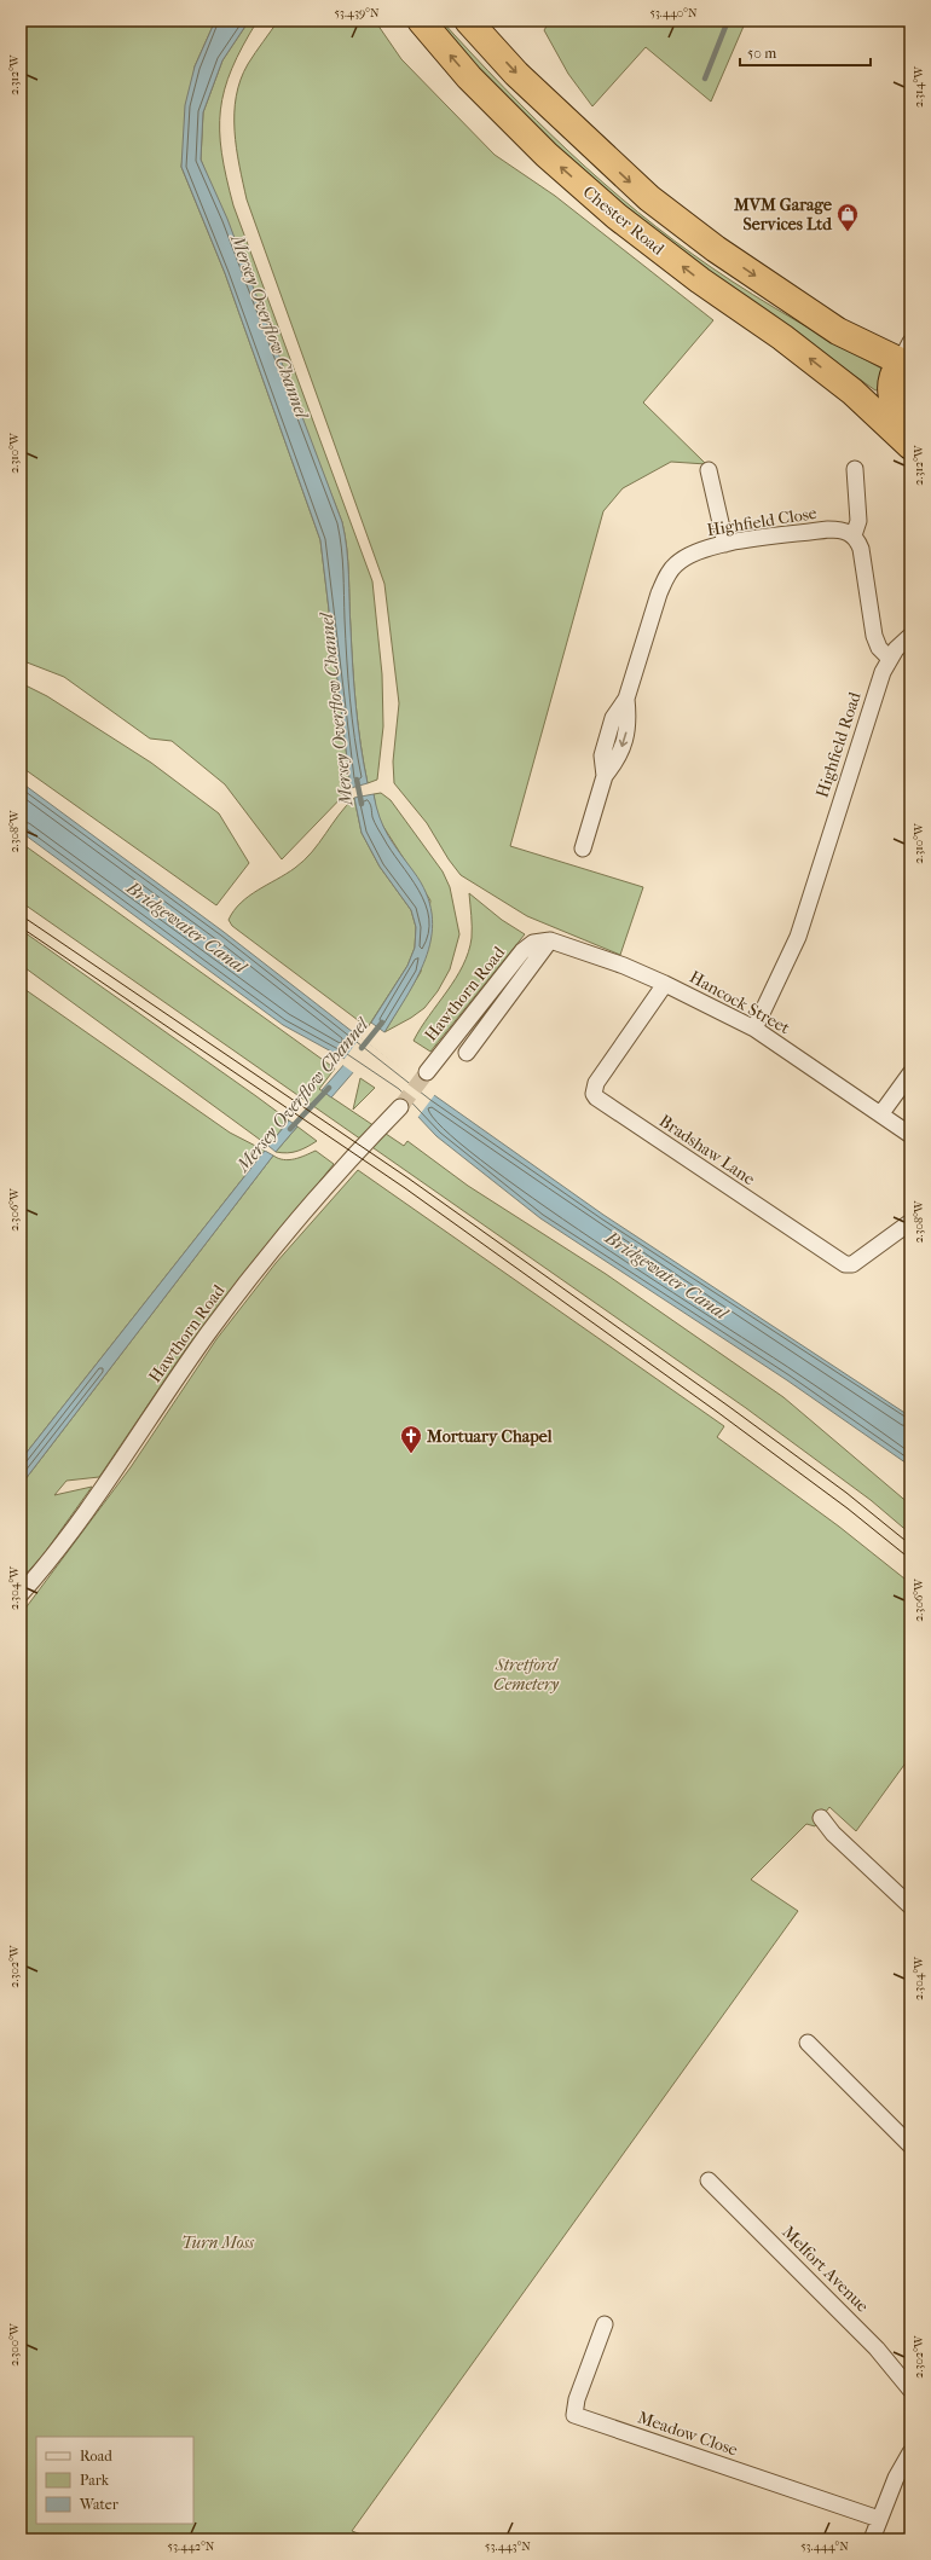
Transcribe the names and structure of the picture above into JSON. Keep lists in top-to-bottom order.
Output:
{
  "streets": {
    "highway": ["Chester Road"],
    "street": [
      "Highfield Close",
      "Highfield Road",
      "Hawthorn Road",
      "Hancock Street",
      "Bradshaw Lane",
      "Melfort Avenue",
      "Meadow Close"
    ]
  },
  "crossings": [
    ["Highfield Road", "Hancock Street"],
    ["Hawthorn Road", "Hancock Street"],
    ["Hancock Street", "Bradshaw Lane"]
  ],
  "water": ["Mersey Overflow Channel", "Bridgewater Canal"],
  "parks": ["Stretford Cemetery", "Turn Moss"],
  "places": {
    "shop": ["MVM Garage Services Ltd"],
    "church": ["Mortuary Chapel"]
  },
  "legend": ["Road", "Park", "Water"],
  "scale_bar": "50 m",
  "coordinates": [
    "53.439°N",
    "53.440°N",
    "2.312°W",
    "2.314°W",
    "2.310°W",
    "2.308°W",
    "2.306°W",
    "2.304°W",
    "2.302°W",
    "2.300°W",
    "53.442°N",
    "53.443°N",
    "53.444°N"
  ]
}
